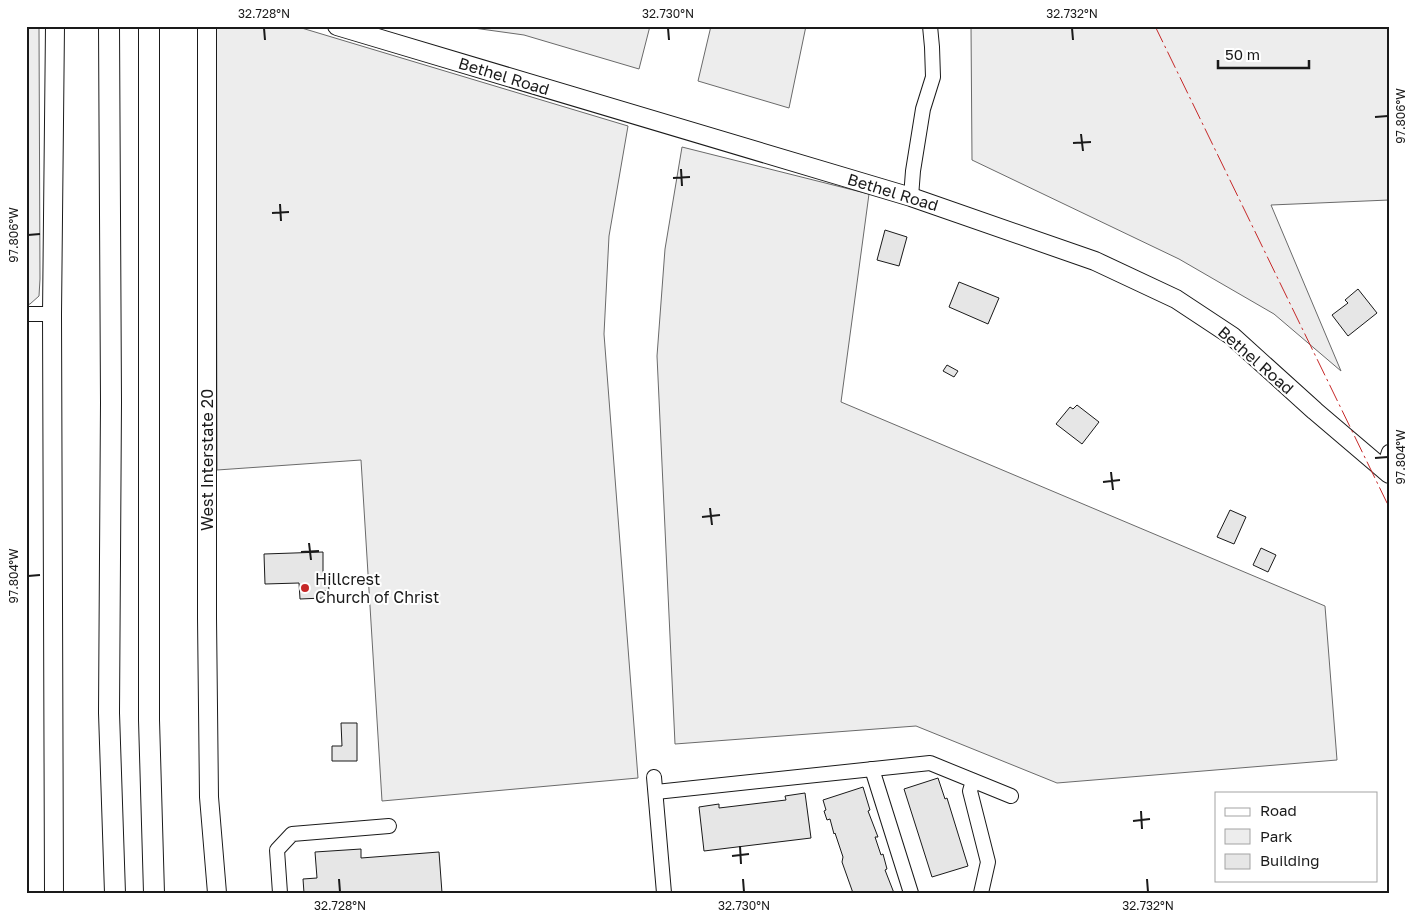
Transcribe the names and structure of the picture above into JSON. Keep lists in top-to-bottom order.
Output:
{
  "streets": {
    "main road": ["Bethel Road", "West Interstate 20"]
  },
  "places": ["Hillcrest Church of Christ"],
  "legend": ["Road", "Park", "Building"],
  "scale_bar": "50 m",
  "coordinates": [
    "32.728°N",
    "32.730°N",
    "32.732°N",
    "97.806°W",
    "97.804°W"
  ]
}
